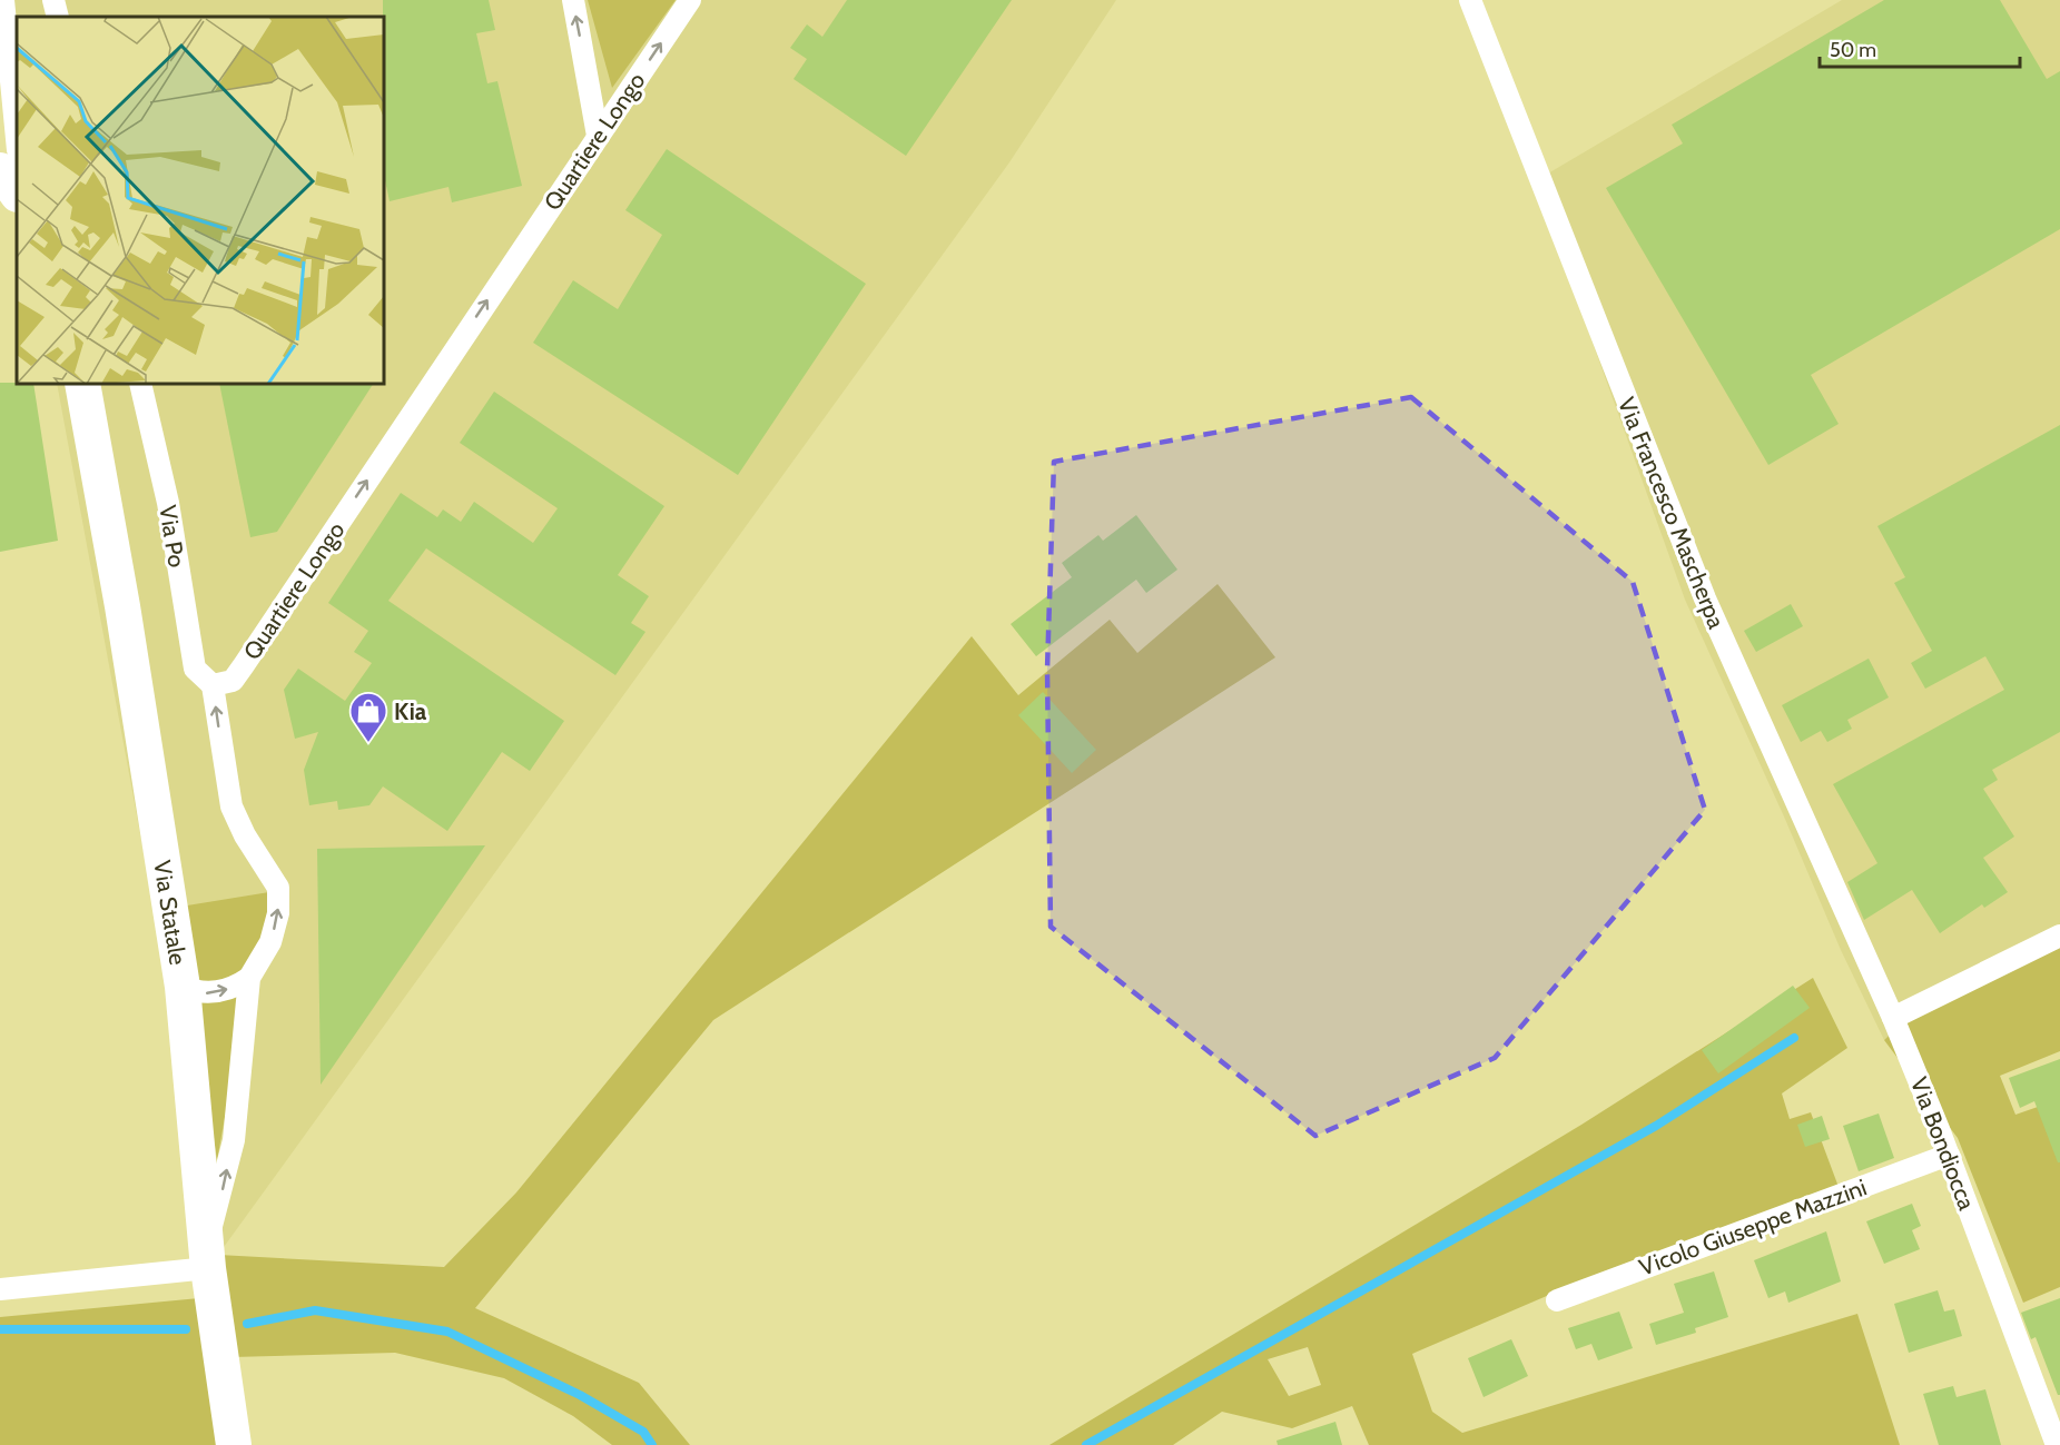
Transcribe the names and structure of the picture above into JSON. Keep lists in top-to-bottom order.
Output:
{
  "streets": {
    "main road": ["Via Statale"],
    "street": [
      "Quartiere Longo",
      "Via Francesco Mascherpa",
      "Via Po",
      "Via Bondiocca",
      "Vicolo Giuseppe Mazzini"
    ]
  },
  "crossings": [
    ["Quartiere Longo", "Via Po"],
    ["Via Francesco Mascherpa", "Via Bondiocca"],
    ["Via Bondiocca", "Vicolo Giuseppe Mazzini"]
  ],
  "one_way": ["Quartiere Longo"],
  "places": {
    "shop": ["Kia"]
  },
  "scale_bar": "50 m"
}
